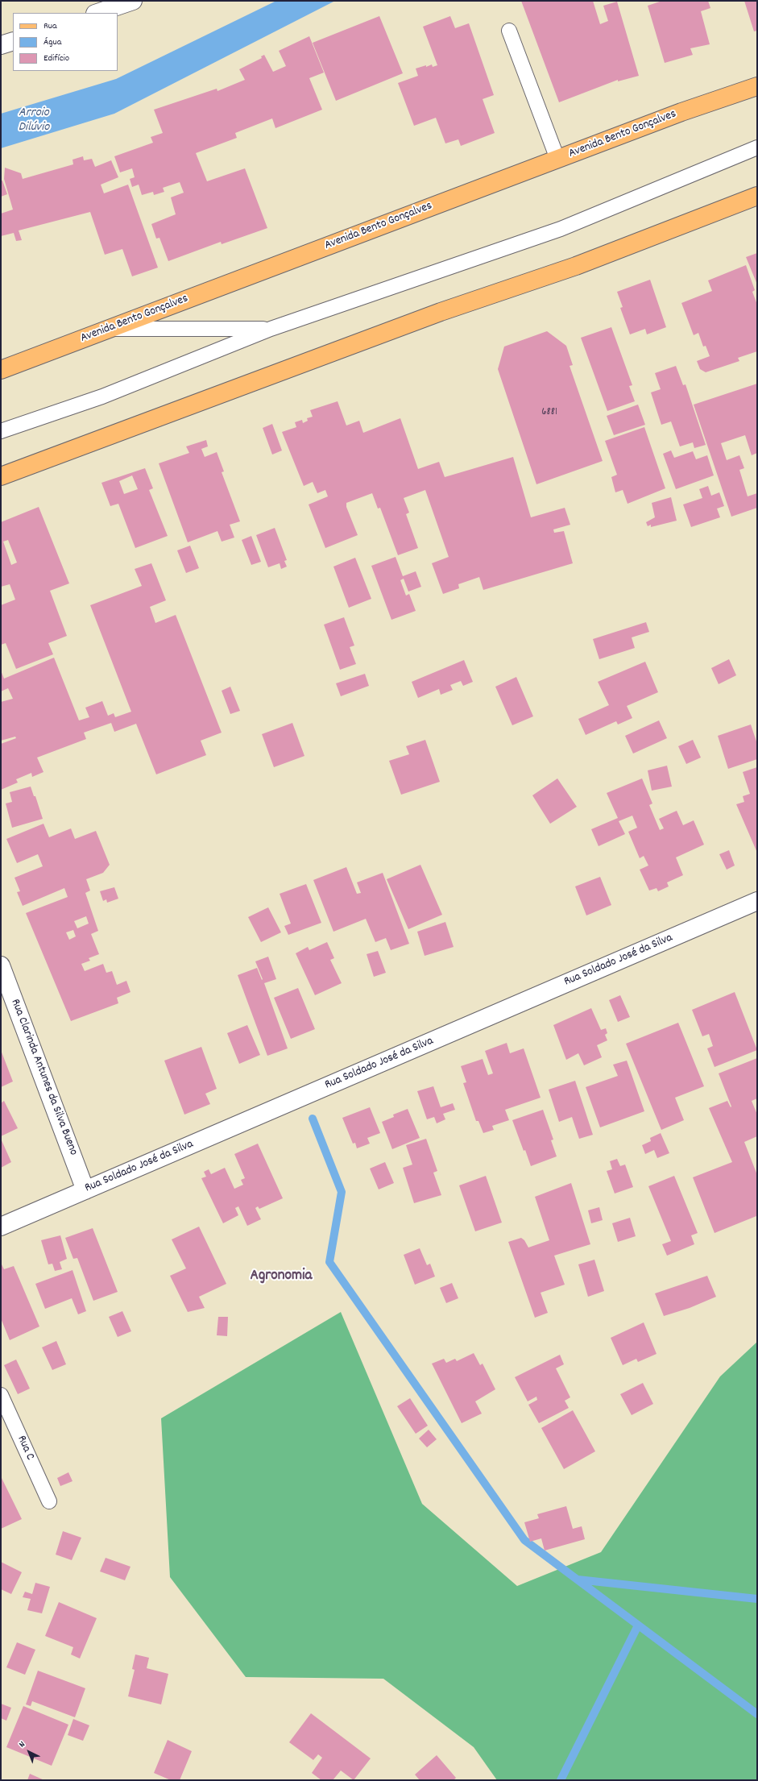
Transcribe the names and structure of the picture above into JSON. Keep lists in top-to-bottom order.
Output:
{
  "streets": {
    "main road": ["Avenida Bento Gonçalves"],
    "street": ["Rua Soldado José da Silva", "Rua Clarinda Antunes da Silva Bueno"],
    "lane": ["Rua C"]
  },
  "crossings": [
    ["Rua Soldado José da Silva", "Rua Clarinda Antunes da Silva Bueno"]
  ],
  "districts": ["Agronomia"],
  "water": ["Arroio Dilúvio"],
  "house_numbers": ["6881"],
  "legend": ["Rua", "Água", "Edifício"],
  "north": "top left"
}
